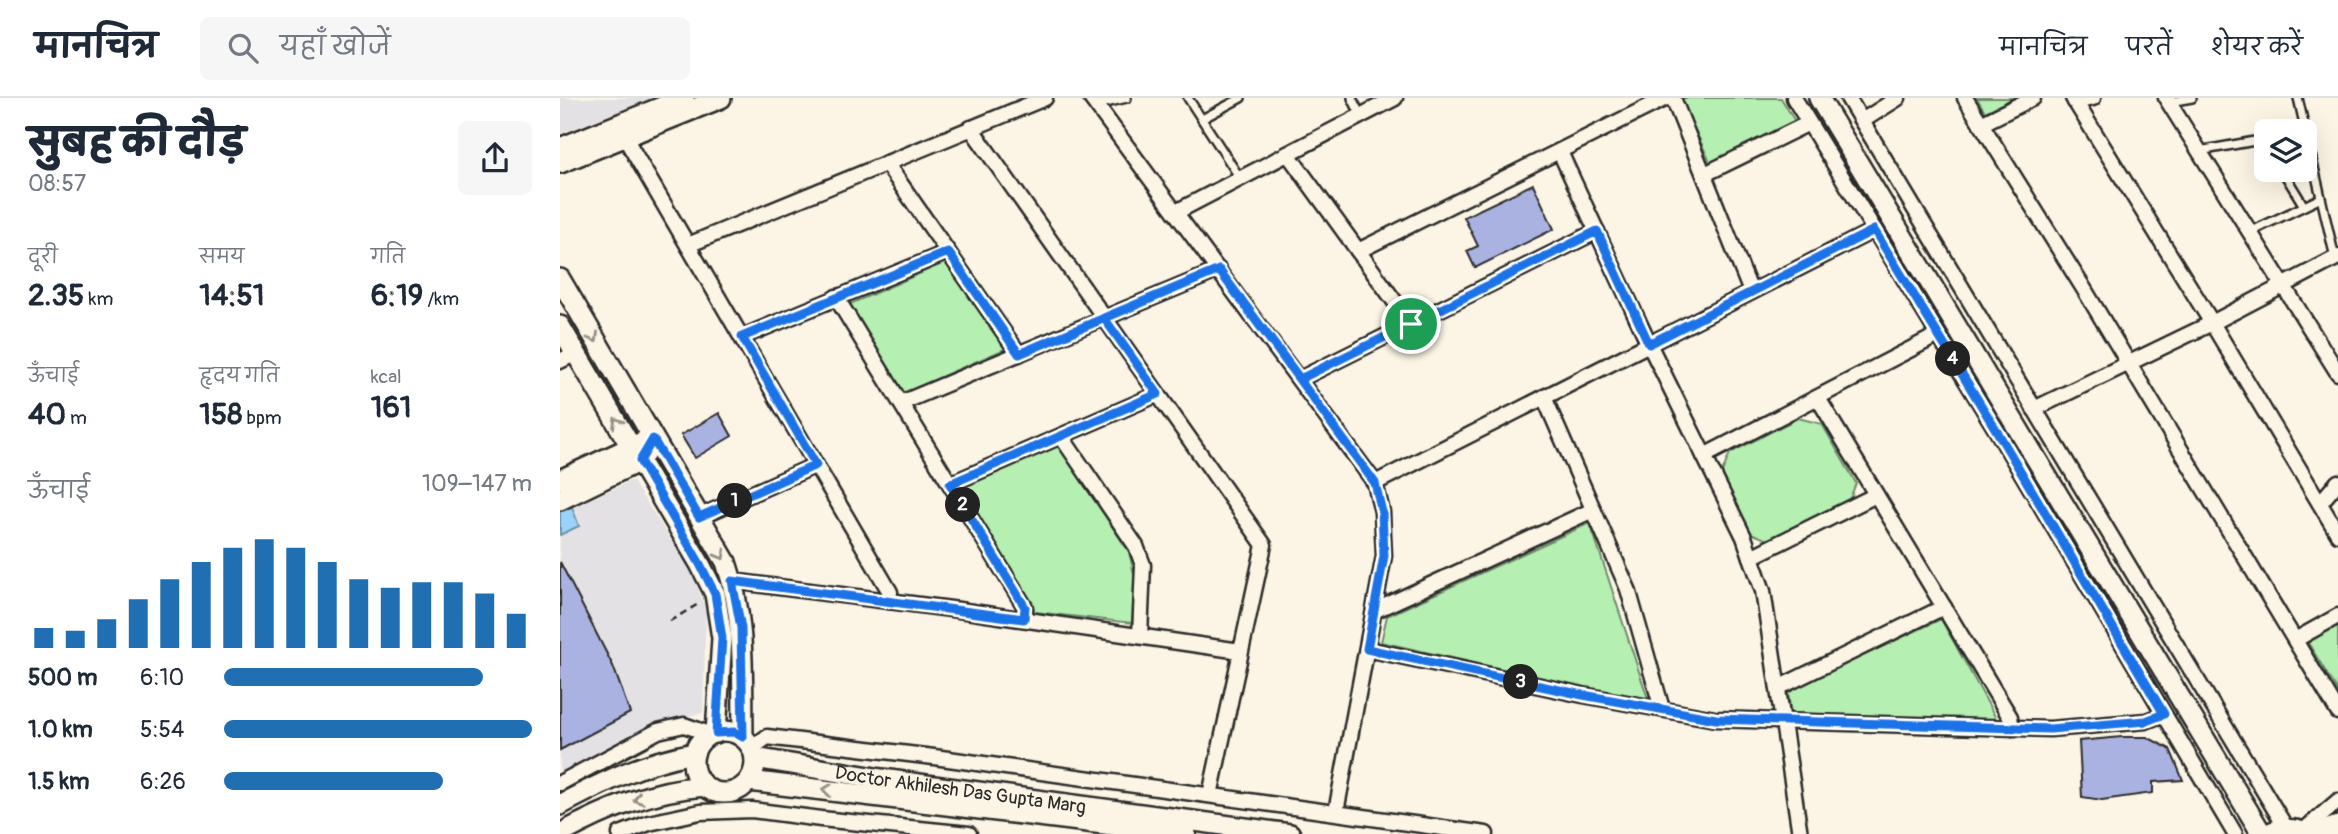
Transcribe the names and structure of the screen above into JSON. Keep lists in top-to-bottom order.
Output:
{
  "streets": {
    "street": ["Doctor Akhilesh Das Gupta Marg"]
  },
  "page": {
    "header": "मानचित्र",
    "search": "यहाँ खोजें",
    "nav": ["मानचित्र", "परतें", "शेयर करें"],
    "heading": ["सुबह की दौड़", "08:57"],
    "stats": [
      ["दूरी", "2.35 km"],
      ["समय", "14:51"],
      ["गति", "6:19 /km"],
      ["ऊँचाई", "40 m"],
      ["हृदय गति", "158 bpm"],
      ["kcal", "161"]
    ],
    "pins": [
      "4",
      "1",
      "2",
      "3"
    ],
    "chart": ["ऊँचाई", "109–147 m"],
    "list": [
      {
        "name": "500 m",
        "note": "6:10"
      },
      {
        "name": "1.0 km",
        "note": "5:54"
      },
      {
        "name": "1.5 km",
        "note": "6:26"
      }
    ]
  }
}
